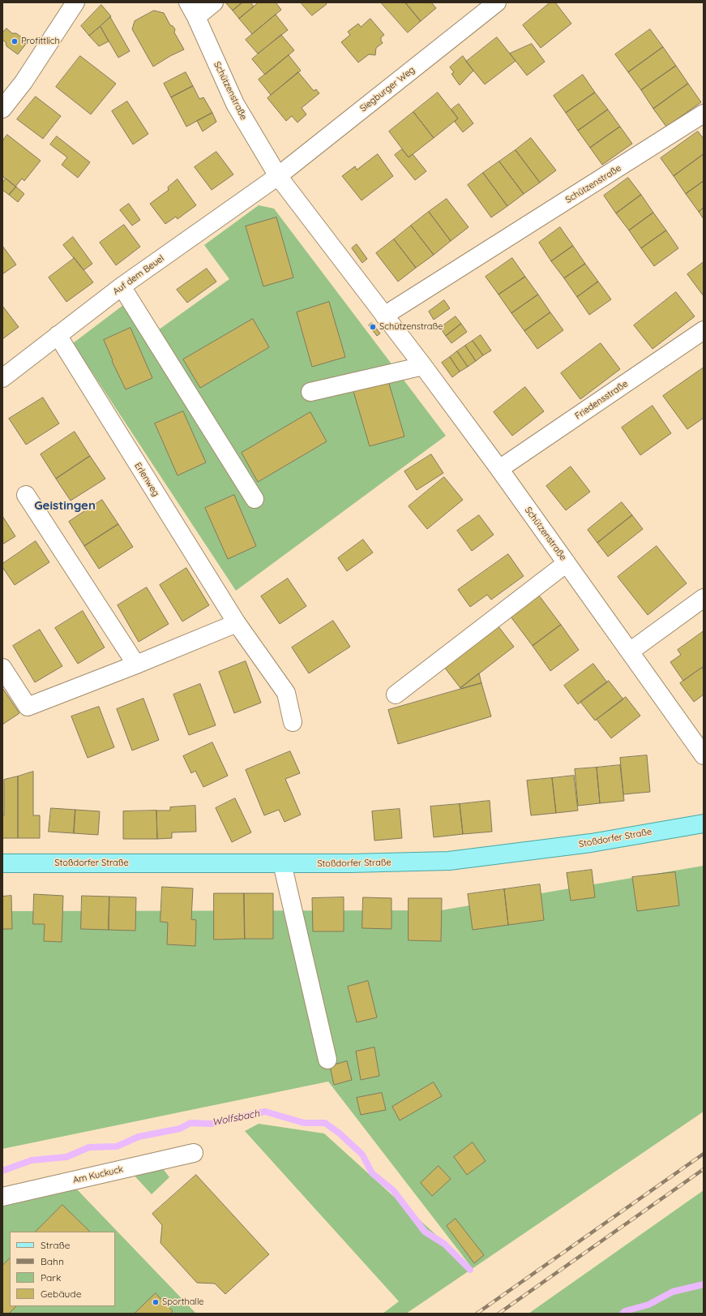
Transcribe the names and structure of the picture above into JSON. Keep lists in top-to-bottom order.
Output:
{
  "streets": {
    "main road": ["Stoßdorfer Straße"],
    "street": [
      "Siegburger Weg",
      "Schützenstraße",
      "Auf dem Beuel",
      "Friedensstraße",
      "Erlenweg",
      "Am Kuckuck"
    ]
  },
  "crossings": [
    ["Siegburger Weg", "Schützenstraße"],
    ["Siegburger Weg", "Auf dem Beuel"],
    ["Schützenstraße", "Auf dem Beuel"],
    ["Schützenstraße", "Friedensstraße"],
    ["Auf dem Beuel", "Erlenweg"]
  ],
  "districts": ["Geistingen"],
  "water": ["Wolfsbach"],
  "places": ["Profittlich", "Schützenstraße", "Sporthalle"],
  "legend": [
    "Straße",
    "Bahn",
    "Park",
    "Gebäude"
  ]
}
